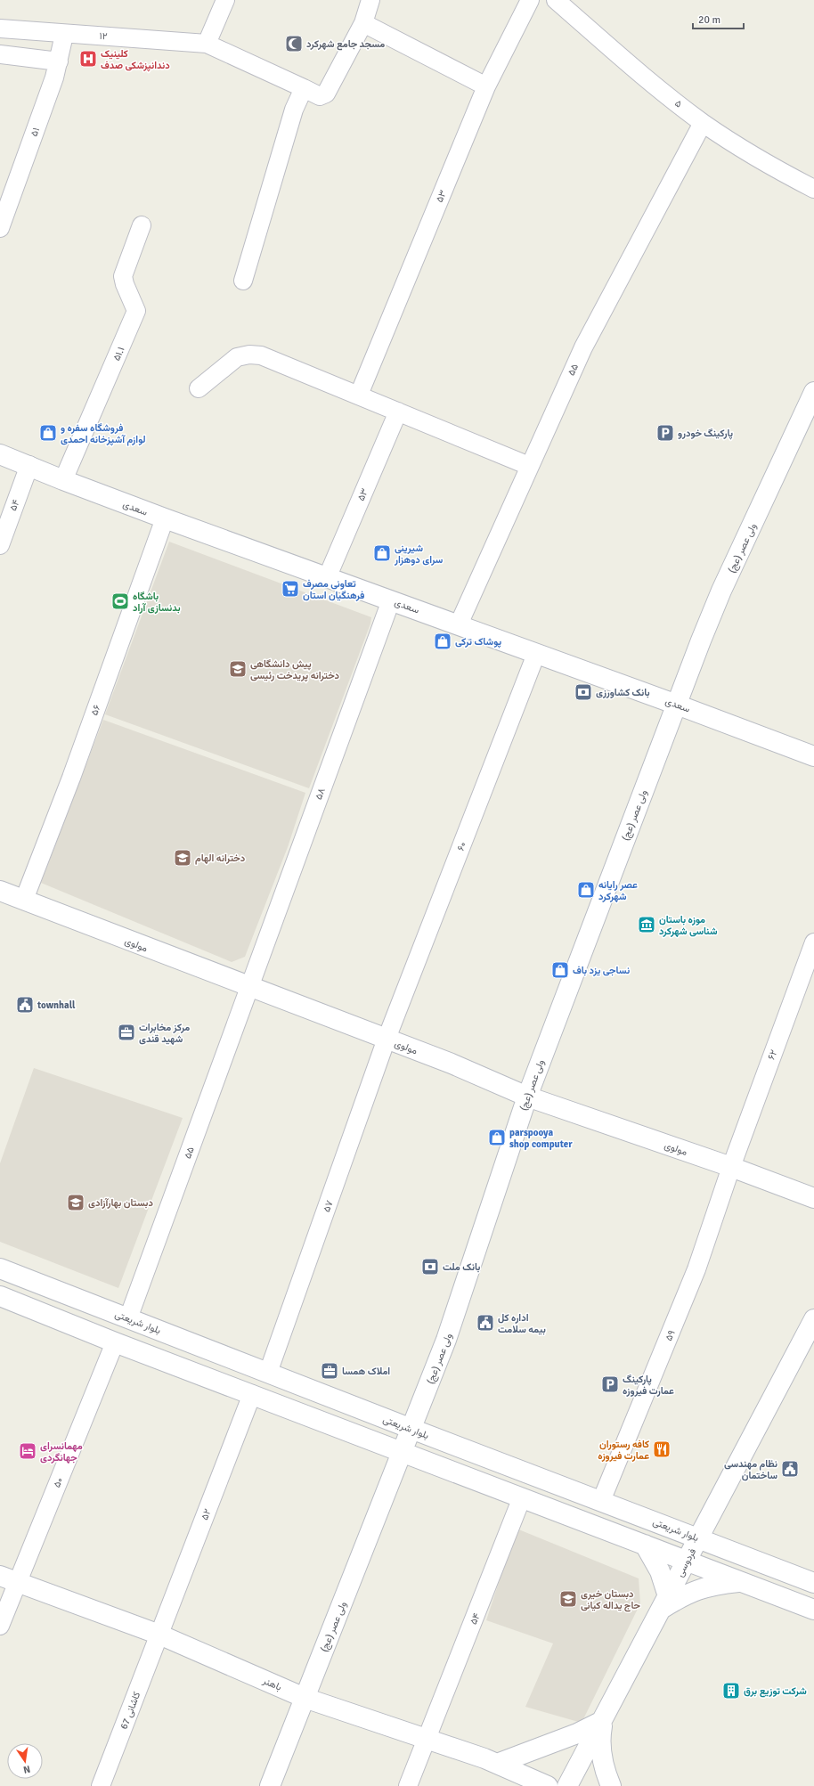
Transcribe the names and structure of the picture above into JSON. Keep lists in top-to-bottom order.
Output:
{
  "streets": {
    "main road": [
      "سعدی",
      "ولی عصر (عج)",
      "مولوی",
      "بلوار شریعتی",
      "فردوسی",
      "باهنر"
    ],
    "street": [
      "۱۲",
      "۵",
      "۵۱",
      "۵۳",
      "۵۱.۱",
      "۵۵",
      "۵۴",
      "۵۶",
      "۵۸",
      "۶۰",
      "۶۲",
      "۵۷",
      "۵۹",
      "۵۰",
      "۵۲",
      "کاشانی 67"
    ]
  },
  "crossings": [
    ["۱۲", "۵۱"],
    ["۵", "۵۵"],
    ["۵۳", "سعدی"],
    ["۵۱.۱", "سعدی"],
    ["۵۵", "سعدی"],
    ["۵۵", "۵۸"],
    ["۵۵", "مولوی"],
    ["۵۵", "بلوار شریعتی"],
    ["۵۴", "سعدی"],
    ["۵۴", "باهنر"],
    ["سعدی", "ولی عصر (عج)"],
    ["سعدی", "۵۶"],
    ["سعدی", "۵۸"],
    ["سعدی", "۶۰"],
    ["ولی عصر (عج)", "مولوی"],
    ["ولی عصر (عج)", "بلوار شریعتی"],
    ["ولی عصر (عج)", "باهنر"],
    ["۵۶", "مولوی"],
    ["۵۸", "مولوی"],
    ["۶۰", "مولوی"],
    ["۶۰", "۵۷"],
    ["مولوی", "۶۲"],
    ["مولوی", "۵۷"],
    ["مولوی", "۵۹"],
    ["۶۲", "۵۹"],
    ["۵۷", "بلوار شریعتی"],
    ["بلوار شریعتی", "۵۹"],
    ["بلوار شریعتی", "فردوسی"],
    ["۵۰", "باهنر"],
    ["۵۲", "باهنر"],
    ["۵۲", "کاشانی 67"],
    ["باهنر", "کاشانی 67"]
  ],
  "places": {
    "mosque": ["مسجد جامع شهرکرد"],
    "hospital": ["کلینیک دندانپزشکی صدف"],
    "shop": [
      "فروشگاه سفره و لوازم آشپزخانه احمدی",
      "شیرینی سرای دوهزار",
      "پوشاک ترکی",
      "عصر رایانه شهرکرد",
      "نساجی یزد باف",
      "parspooya shop computer"
    ],
    "parking": ["پارکینگ خودرو", "پارکینگ عمارت فیروزه"],
    "supermarket": ["تعاونی مصرف فرهنگیان استان"],
    "sports": ["باشگاه بدنسازى آراد"],
    "school or university": [
      "پیش دانشگاهی دخترانه پریدخت رئیسی",
      "دخترانه الهام",
      "دبستان بهارآزادی",
      "دبستان خیری حاج یداله کیانی"
    ],
    "bank": ["بانک کشاورزی", "بانک ملت"],
    "museum": ["موزه باستان شناسی شهرکرد"],
    "public building": ["townhall", "اداره کل بیمه سلامت", "نظام مهندسی ساختمان"],
    "office": ["مرکز مخابرات شهید قندی", "املاک همسا"],
    "restaurant": ["کافه رستوران عمارت فیروزه"],
    "hotel": ["مهمانسرای جهانگردی"],
    "building": ["شرکت توزیع برق"]
  },
  "scale_bar": "20 m",
  "north": "bottom"
}
